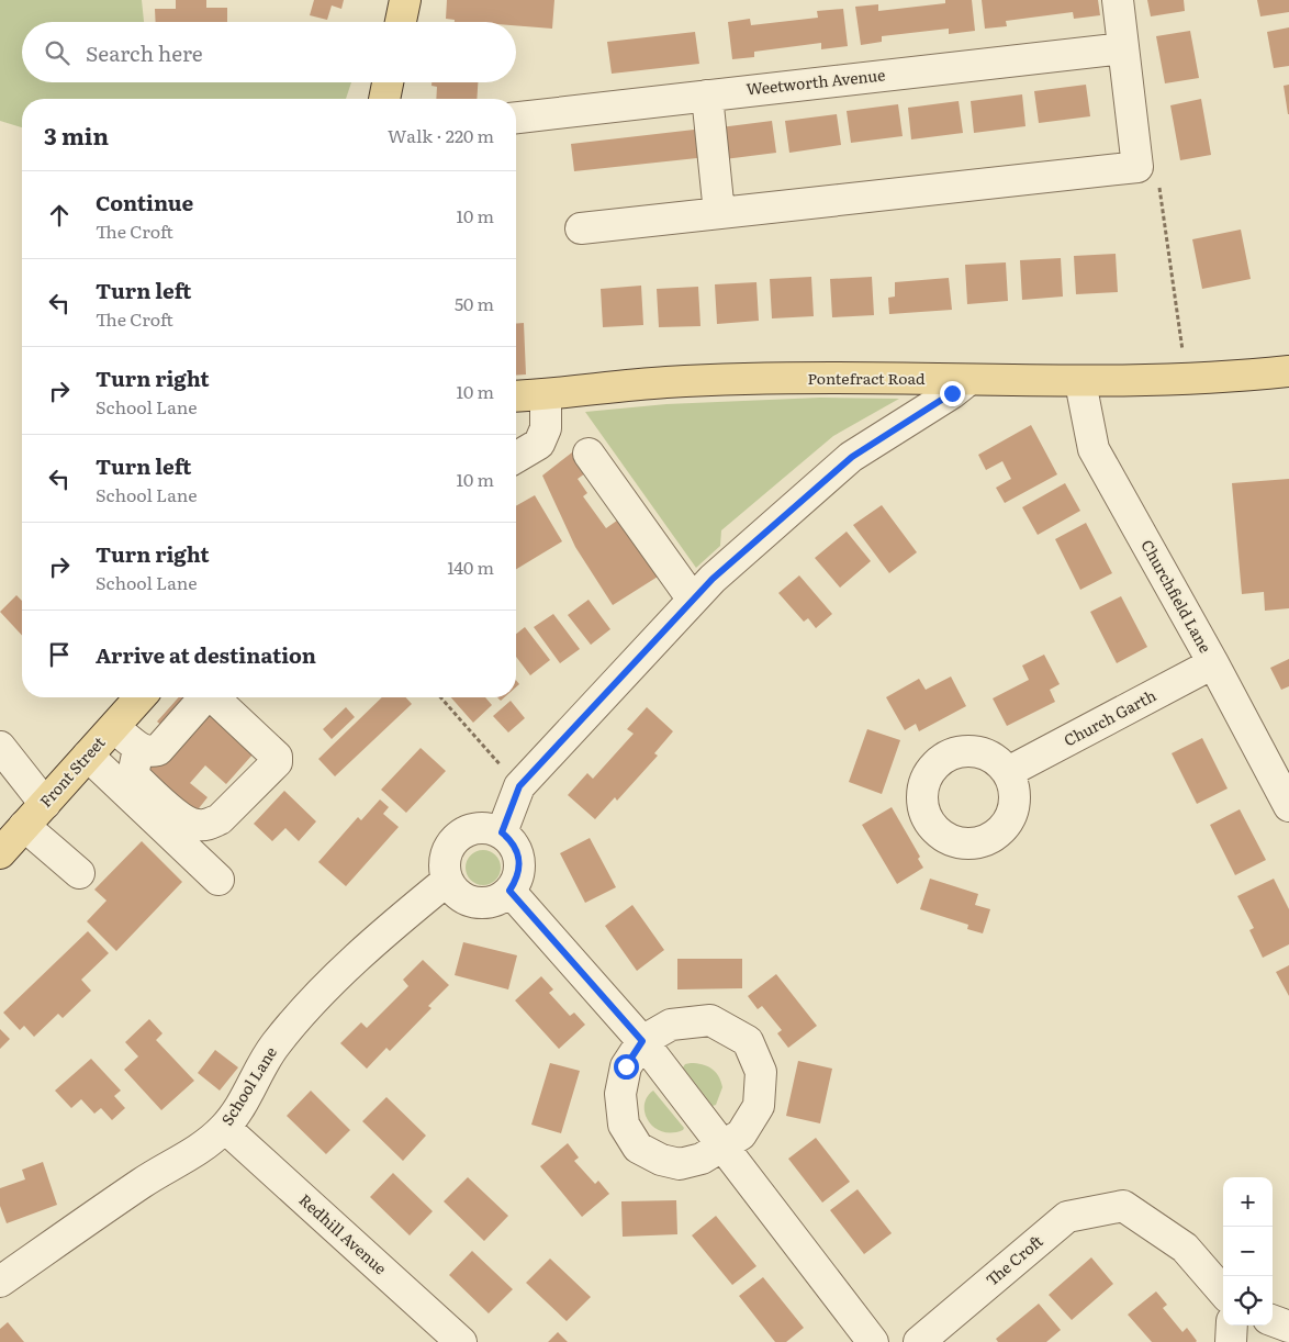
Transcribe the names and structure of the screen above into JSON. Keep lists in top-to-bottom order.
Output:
{
  "streets": {
    "main road": ["Pontefract Road", "Front Street"],
    "street": [
      "Weetworth Avenue",
      "Churchfield Lane",
      "Church Garth",
      "School Lane",
      "Redhill Avenue",
      "The Croft"
    ]
  },
  "crossings": [
    ["Pontefract Road", "Churchfield Lane"],
    ["Churchfield Lane", "Church Garth"],
    ["School Lane", "Redhill Avenue"]
  ],
  "page": {
    "search": "Search here",
    "heading": ["3 min", "Walk · 220 m"],
    "list": [
      ["Continue", "The Croft", "10 m"],
      ["Turn left", "The Croft", "50 m"],
      ["Turn right", "School Lane", "10 m"],
      ["Turn left", "School Lane", "10 m"],
      ["Turn right", "School Lane", "140 m"],
      "Arrive at destination"
    ],
    "map_buttons": ["+", "−"]
  }
}
